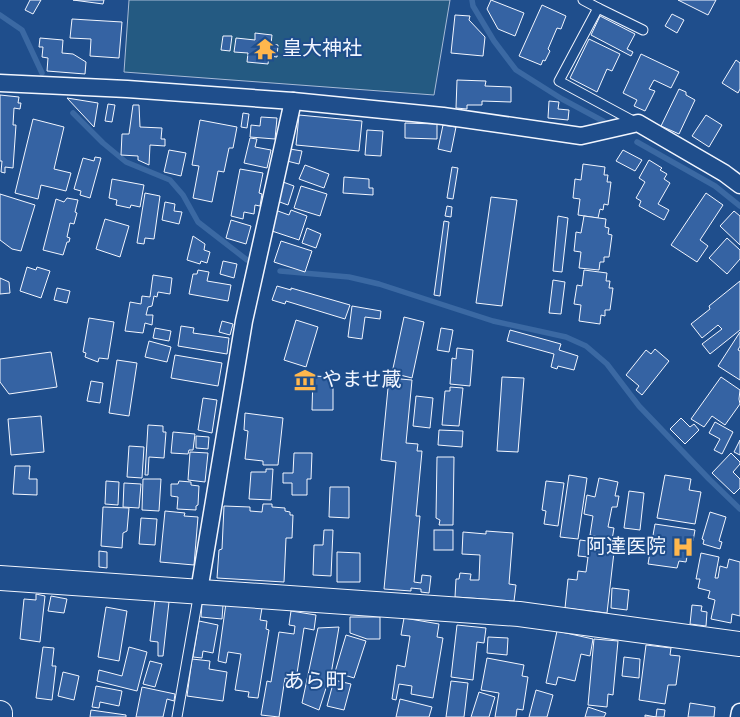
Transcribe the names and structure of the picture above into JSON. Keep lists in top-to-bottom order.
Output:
{
  "districts": ["あら町"],
  "places": {
    "temple": ["皇大神社"],
    "museum": ["やませ蔵"],
    "hospital": ["阿達医院"]
  }
}
